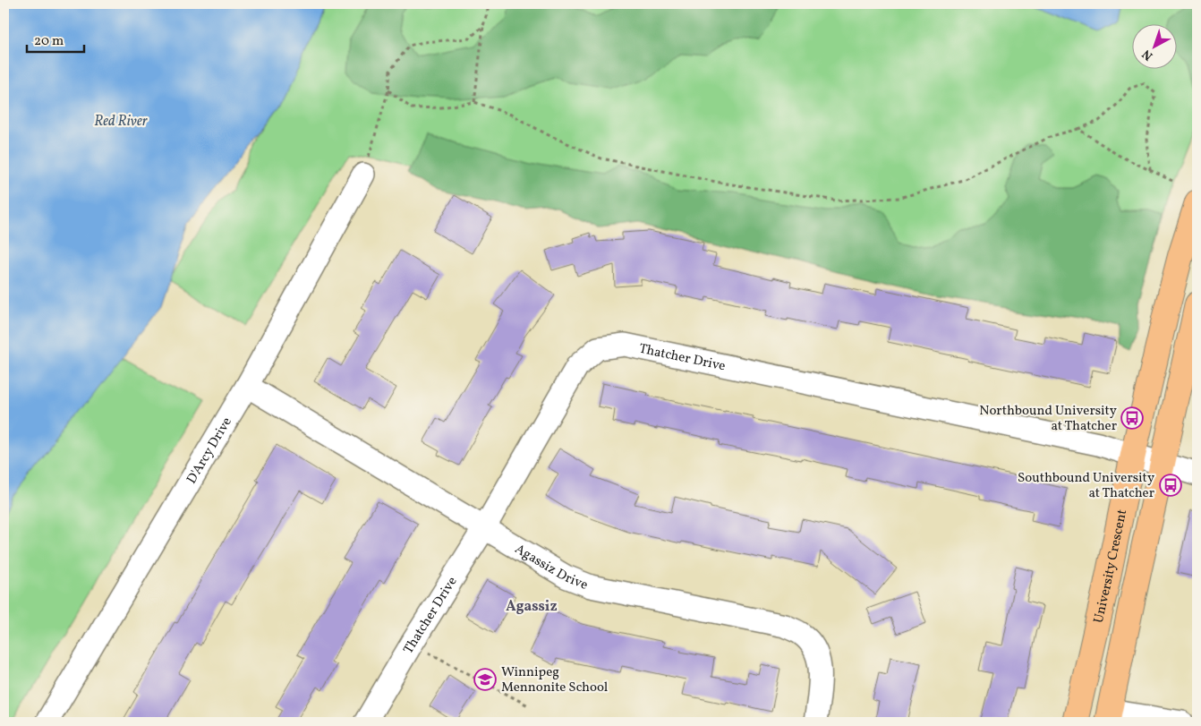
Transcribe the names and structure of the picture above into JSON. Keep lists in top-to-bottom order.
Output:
{
  "streets": {
    "main road": ["University Crescent"],
    "street": ["Thatcher Drive", "D'Arcy Drive", "Agassiz Drive"]
  },
  "crossings": [
    ["Thatcher Drive", "Agassiz Drive"],
    ["Thatcher Drive", "University Crescent"],
    ["D'Arcy Drive", "Agassiz Drive"]
  ],
  "districts": ["Agassiz"],
  "water": ["Red River"],
  "places": {
    "bus stop": ["Northbound University at Thatcher", "Southbound University at Thatcher"],
    "school or university": ["Winnipeg Mennonite School"]
  },
  "scale_bar": "20 m",
  "north": "bottom left"
}
